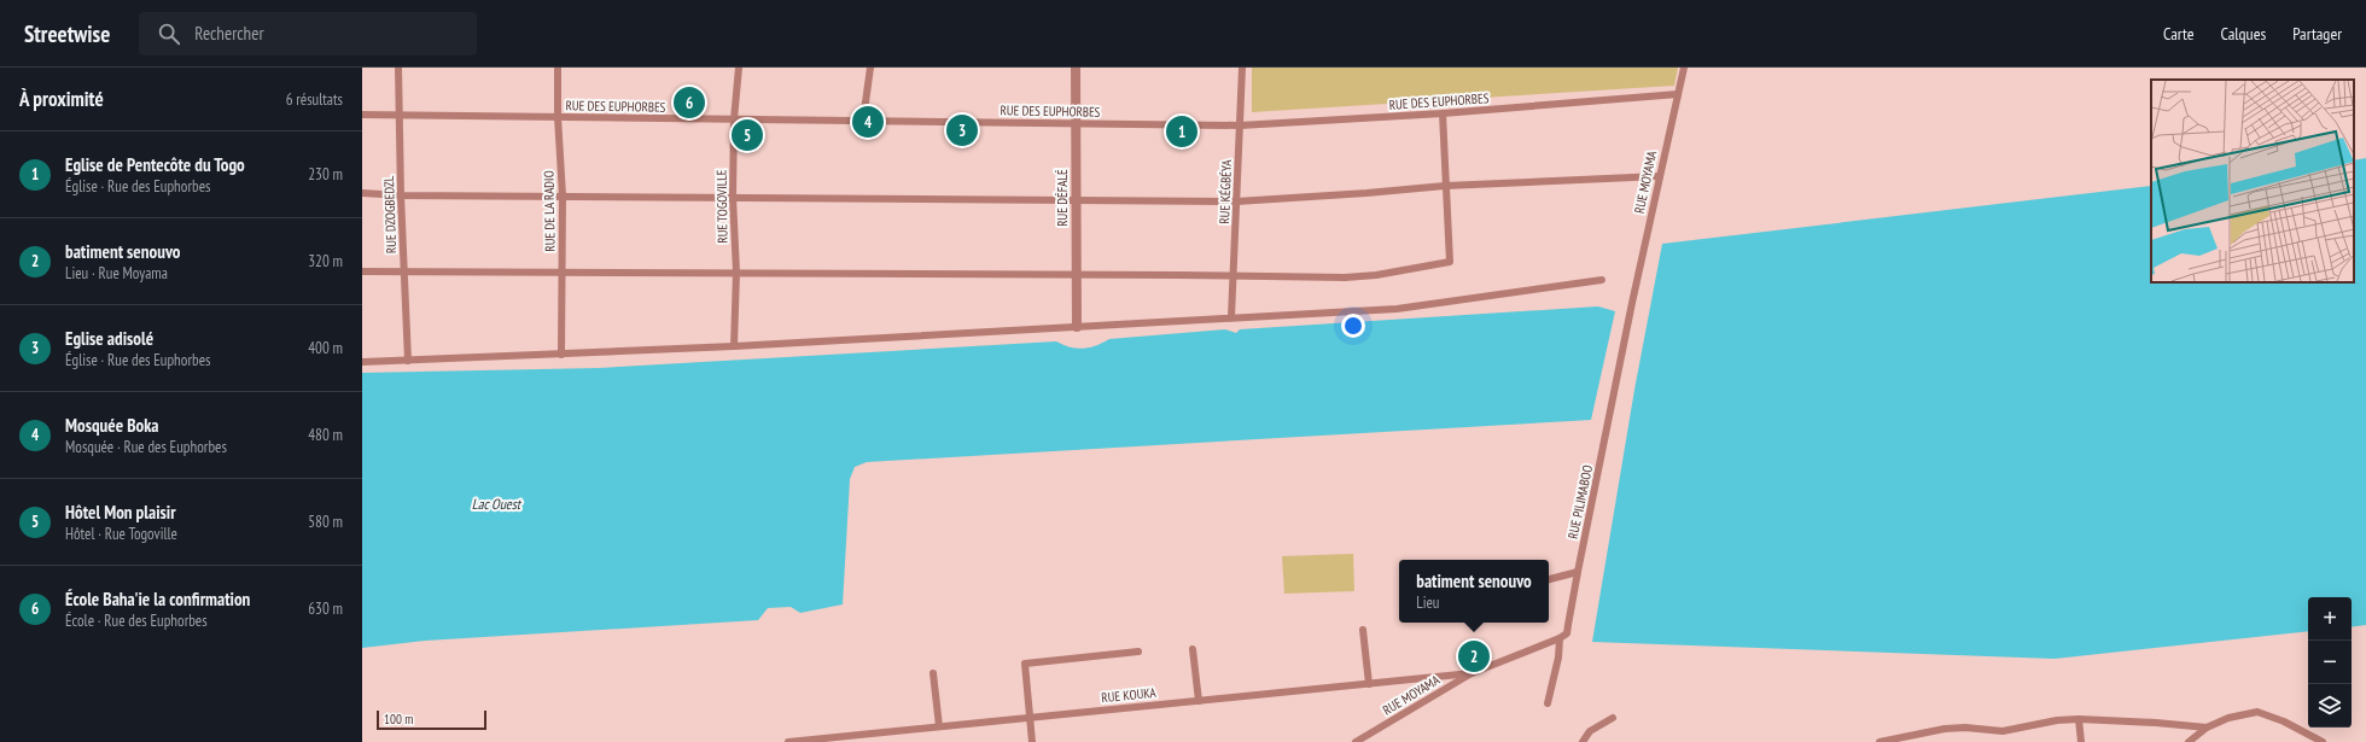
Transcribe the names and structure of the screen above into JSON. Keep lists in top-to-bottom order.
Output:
{
  "streets": {
    "street": [
      "RUE DES EUPHORBES",
      "RUE MOYAMA",
      "RUE KÉGBÉYA",
      "RUE DÉFALÉ",
      "RUE TOGOVILLE",
      "RUE DE LA RADIO",
      "RUE DZOGBEDZL",
      "RUE PILIMABOO",
      "RUE KOUKA"
    ]
  },
  "crossings": [
    ["RUE DES EUPHORBES", "RUE MOYAMA"],
    ["RUE DES EUPHORBES", "RUE KÉGBÉYA"],
    ["RUE DES EUPHORBES", "RUE DÉFALÉ"],
    ["RUE DES EUPHORBES", "RUE TOGOVILLE"],
    ["RUE DES EUPHORBES", "RUE DE LA RADIO"],
    ["RUE DES EUPHORBES", "RUE DZOGBEDZL"],
    ["RUE MOYAMA", "RUE PILIMABOO"],
    ["RUE MOYAMA", "RUE KOUKA"]
  ],
  "water": ["Lac Ouest"],
  "scale_bar": "100 m",
  "page": {
    "header": "Streetwise",
    "search": "Rechercher",
    "nav": ["Carte", "Calques", "Partager"],
    "heading": ["À proximité", "6 résultats"],
    "pins": [
      "6",
      "4",
      "3",
      "1",
      "5",
      "2"
    ],
    "list": [
      {
        "mark": "1",
        "name": "Eglise de Pentecôte du Togo",
        "note": "Église · Rue des Euphorbes",
        "value": "230 m"
      },
      {
        "mark": "2",
        "name": "batiment senouvo",
        "note": "Lieu · Rue Moyama",
        "value": "320 m"
      },
      {
        "mark": "3",
        "name": "Eglise adisolé",
        "note": "Église · Rue des Euphorbes",
        "value": "400 m"
      },
      {
        "mark": "4",
        "name": "Mosquée Boka",
        "note": "Mosquée · Rue des Euphorbes",
        "value": "480 m"
      },
      {
        "mark": "5",
        "name": "Hôtel Mon plaisir",
        "note": "Hôtel · Rue Togoville",
        "value": "580 m"
      },
      {
        "mark": "6",
        "name": "École Baha'ie la confirmation",
        "note": "École · Rue des Euphorbes",
        "value": "630 m"
      }
    ],
    "popup": ["batiment senouvo", "Lieu"],
    "map_buttons": ["+", "−"],
    "scale": "100 m"
  }
}
